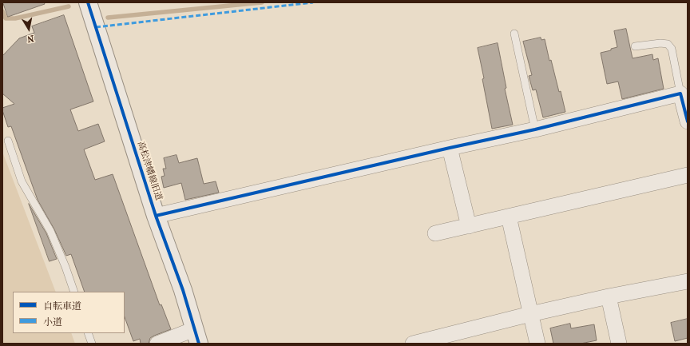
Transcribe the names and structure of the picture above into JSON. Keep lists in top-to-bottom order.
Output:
{
  "streets": {
    "street": ["高松津幡線旧道"]
  },
  "legend": ["自転車道", "小道"],
  "north": "bottom"
}
